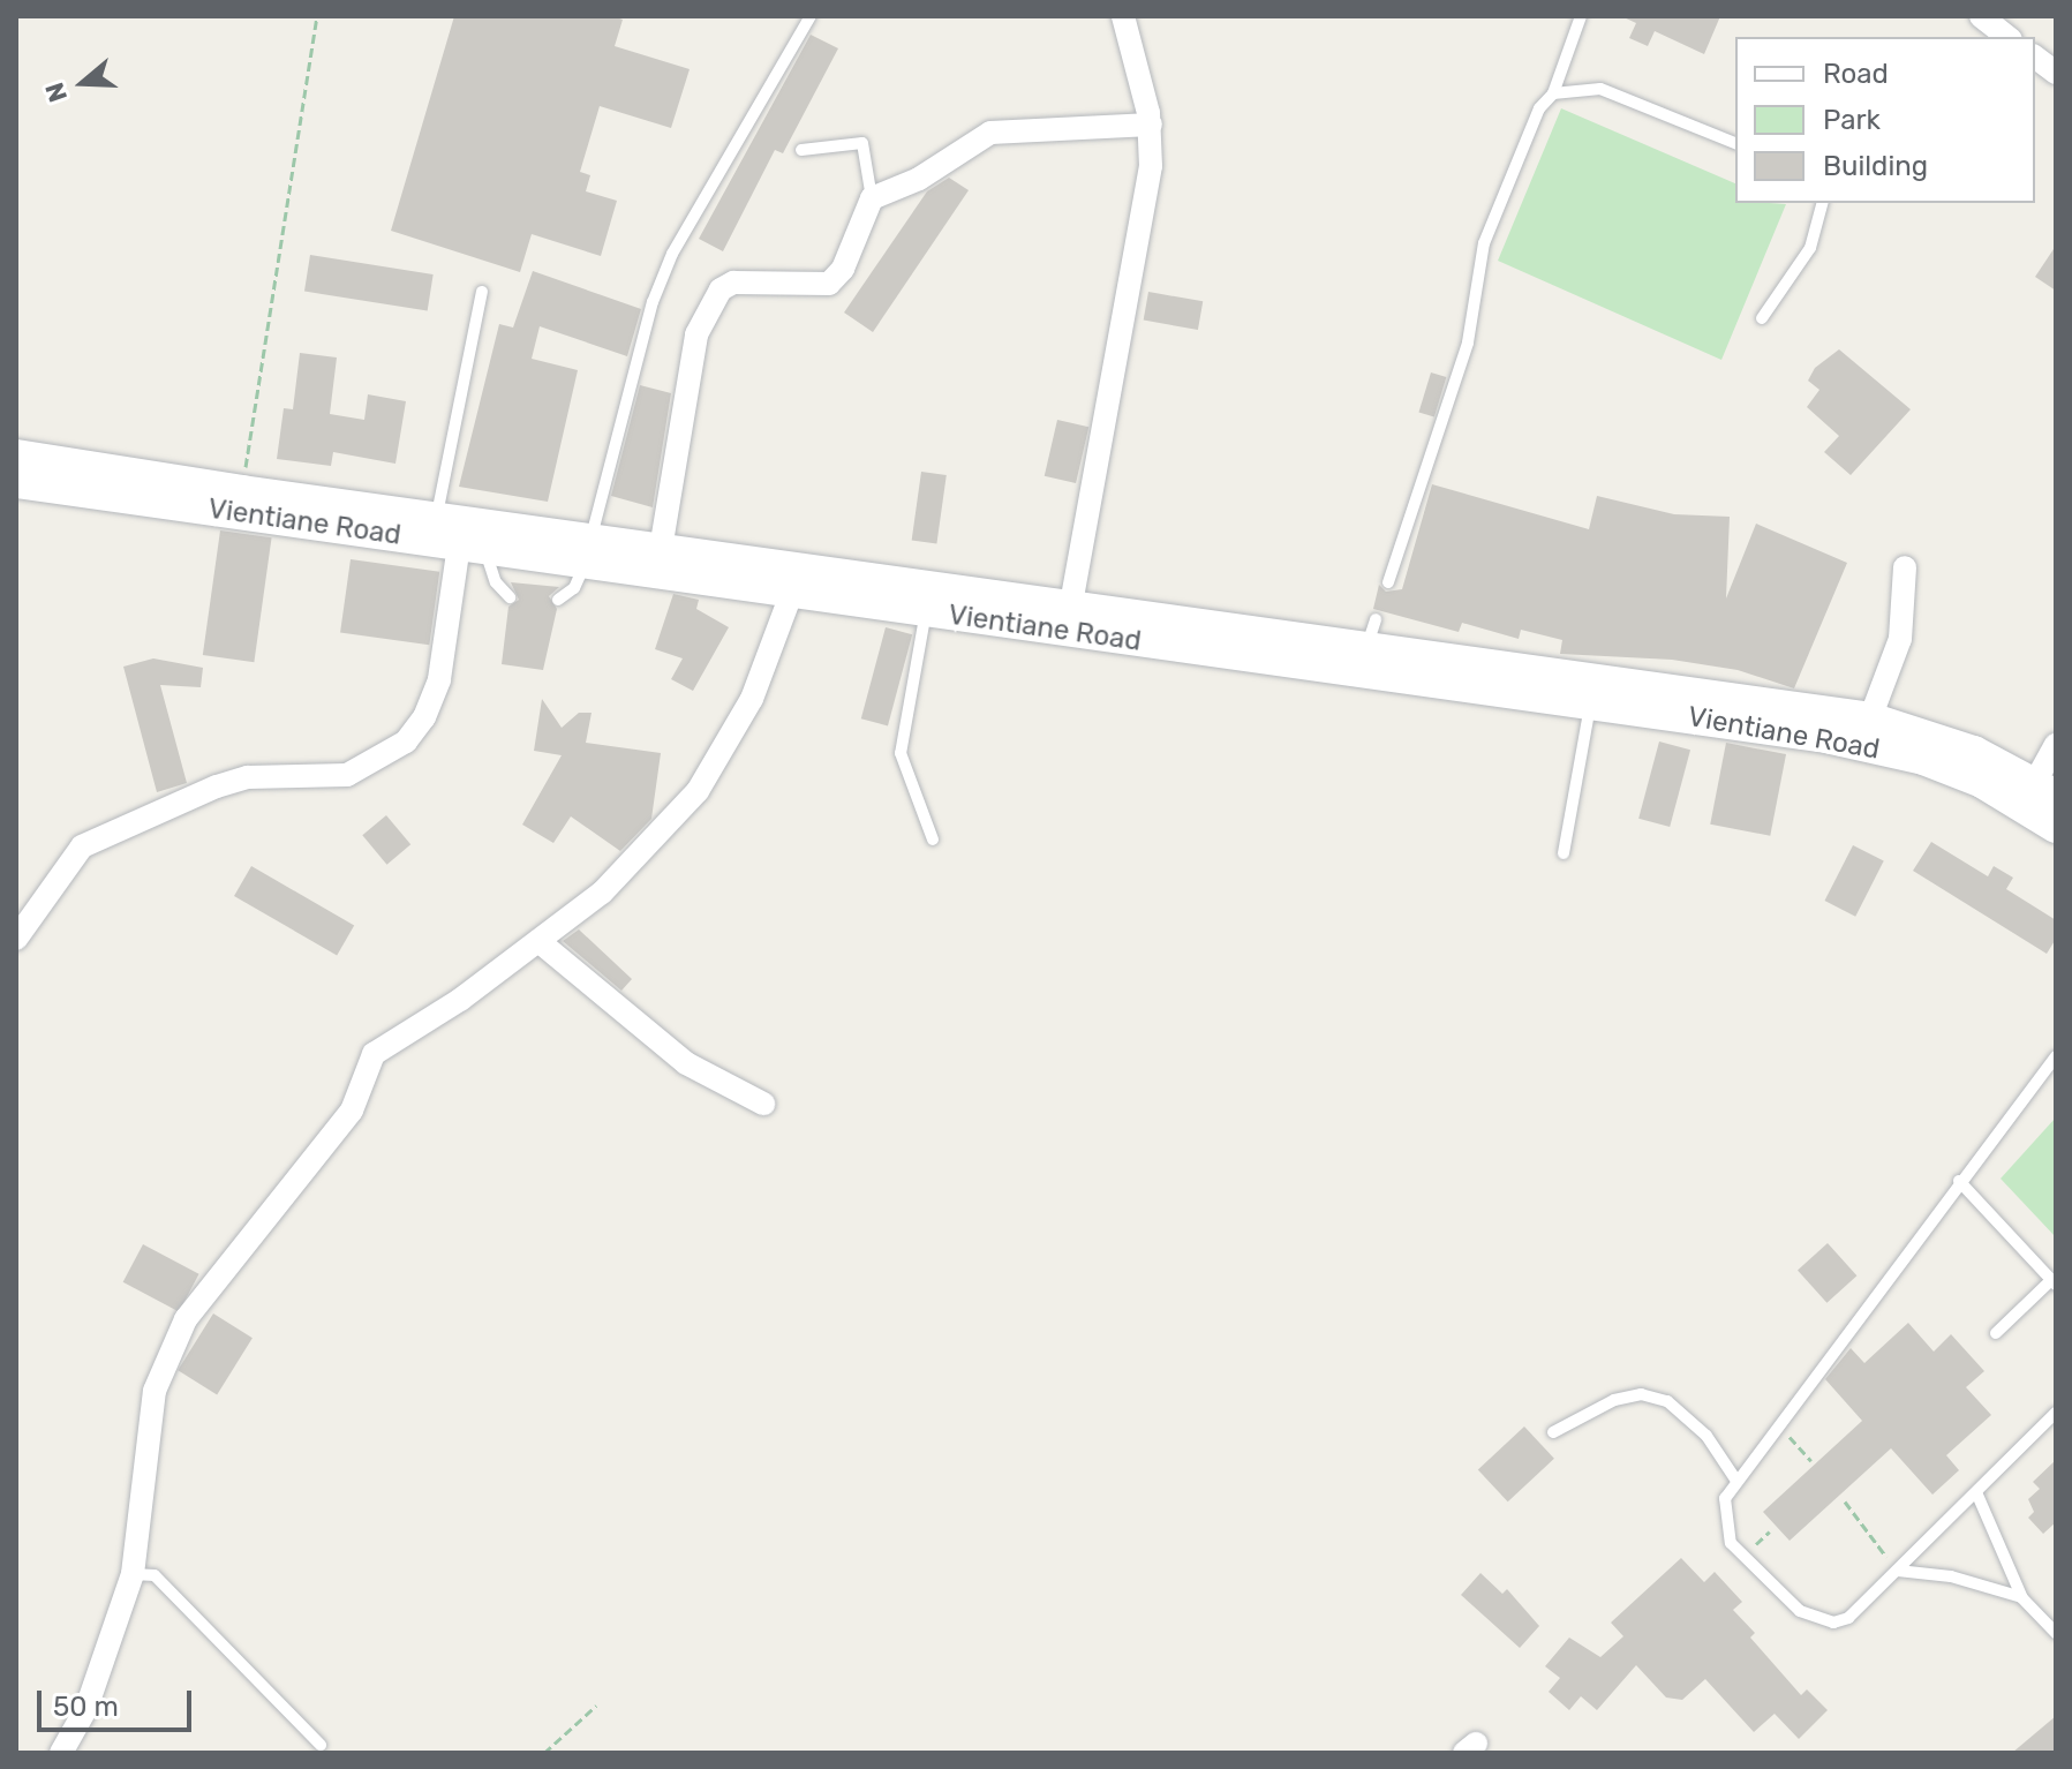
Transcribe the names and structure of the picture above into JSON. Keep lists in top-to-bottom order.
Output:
{
  "streets": {
    "main road": ["Vientiane Road"]
  },
  "legend": ["Road", "Park", "Building"],
  "scale_bar": "50 m",
  "north": "left"
}
